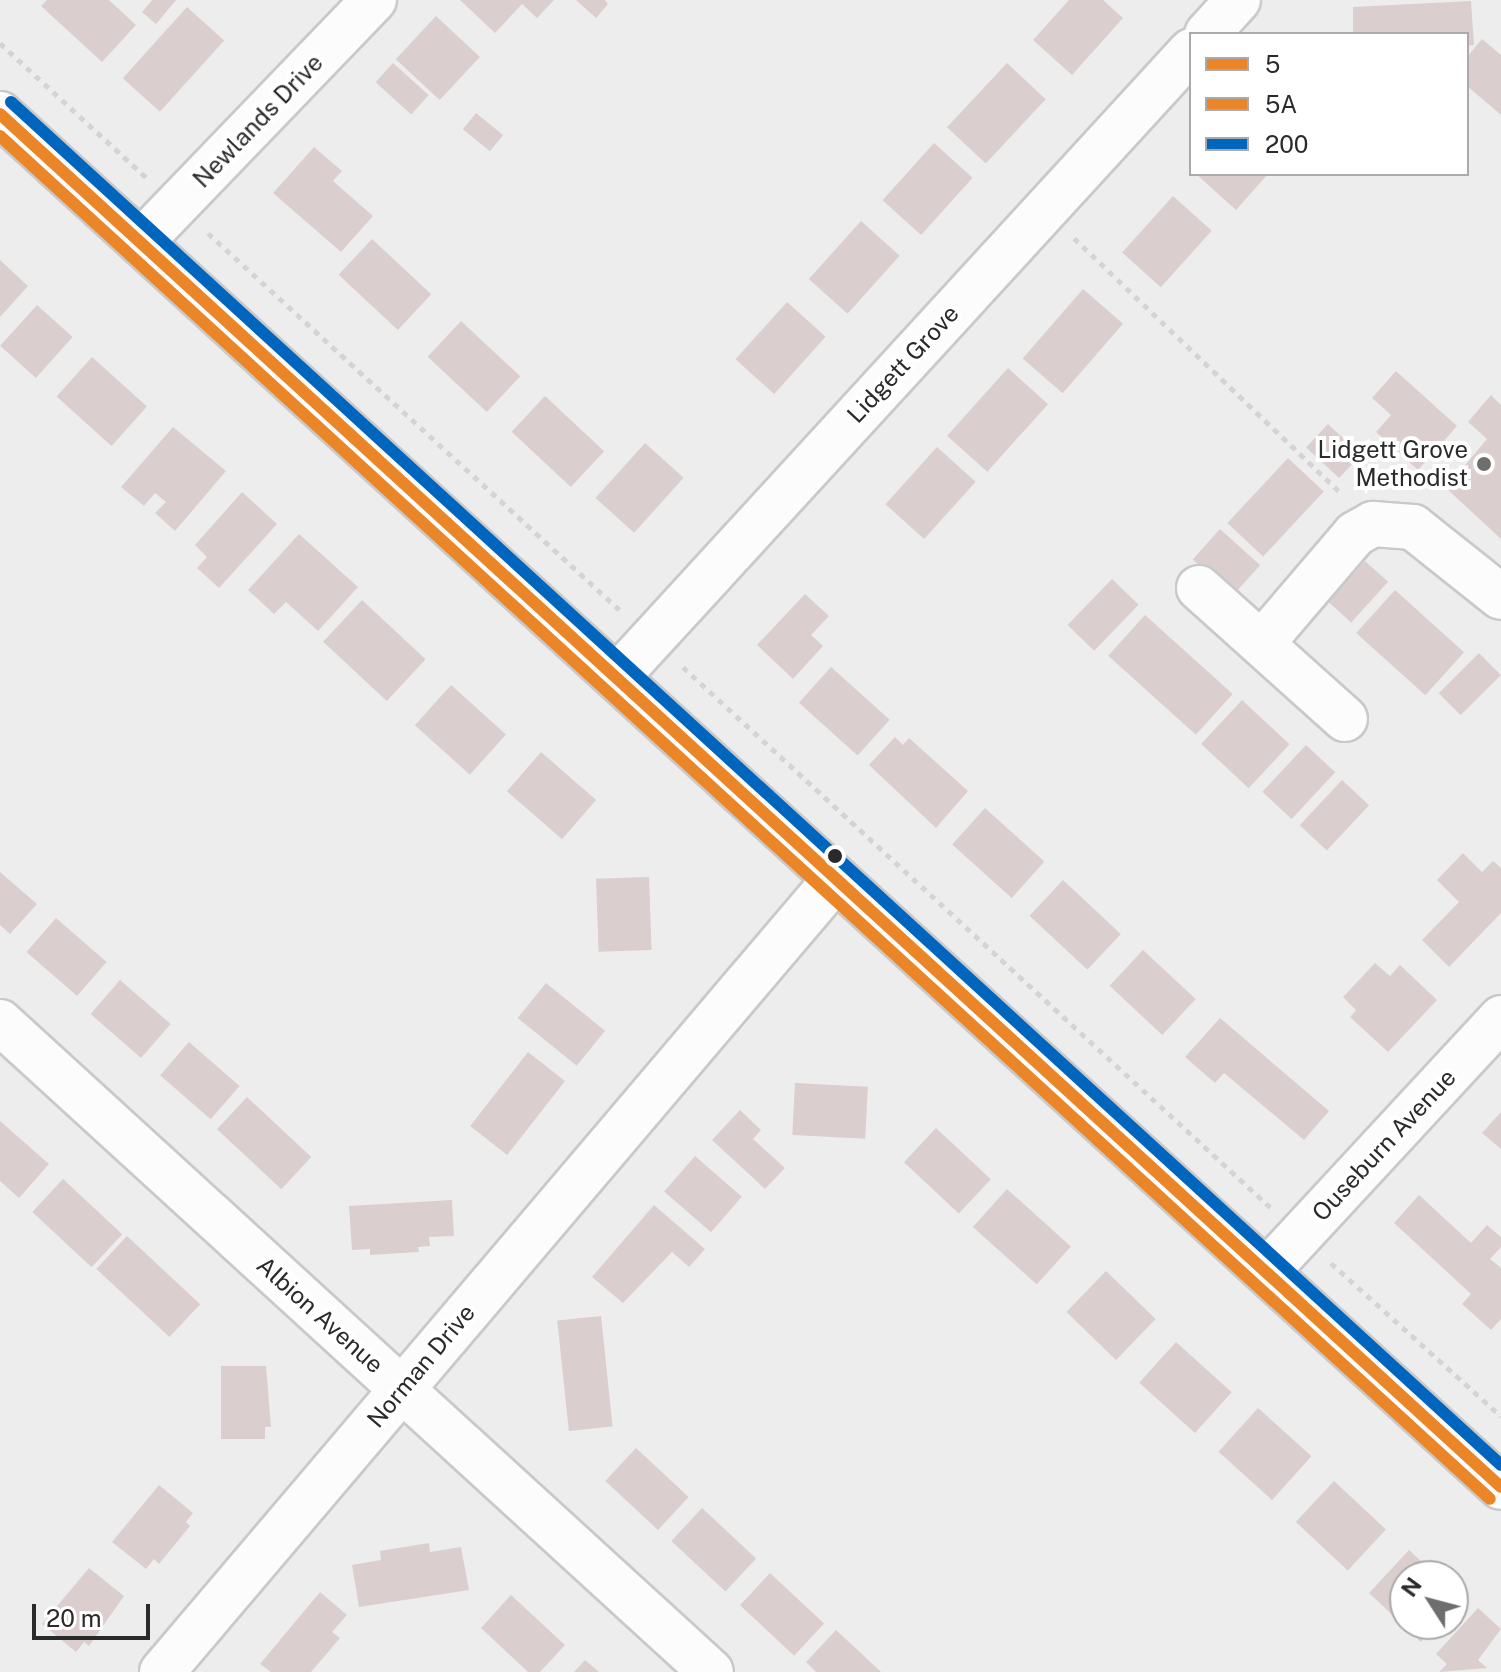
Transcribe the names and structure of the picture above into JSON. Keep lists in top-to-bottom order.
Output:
{
  "streets": {
    "street": [
      "Newlands Drive",
      "Lidgett Grove",
      "Ouseburn Avenue",
      "Albion Avenue",
      "Norman Drive"
    ]
  },
  "crossings": [
    ["Albion Avenue", "Norman Drive"]
  ],
  "places": ["Lidgett Grove Methodist"],
  "lines": ["transit line 200", "transit line 5", "transit line 5A"],
  "legend": ["5", "5A", "200"],
  "scale_bar": "20 m",
  "north": "top left"
}
